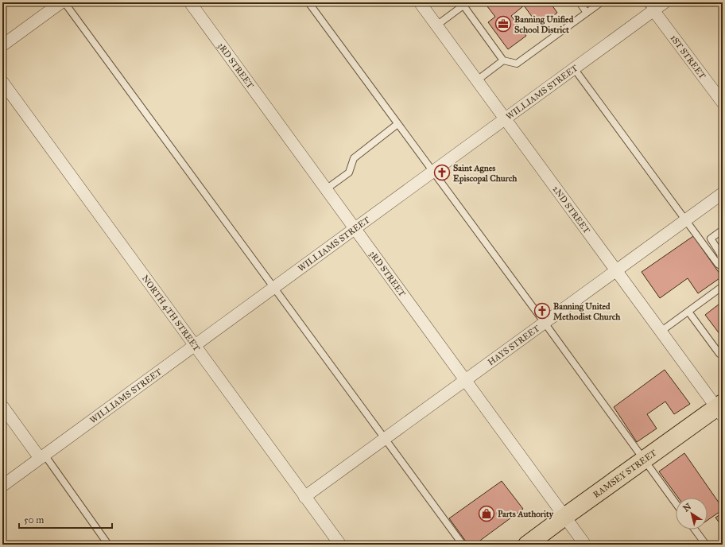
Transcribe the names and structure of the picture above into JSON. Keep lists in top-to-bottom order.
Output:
{
  "streets": {
    "main road": ["RAMSEY STREET"],
    "street": [
      "1ST STREET",
      "3RD STREET",
      "WILLIAMS STREET",
      "2ND STREET",
      "NORTH 4TH STREET",
      "HAYS STREET"
    ]
  },
  "crossings": [
    ["1ST STREET", "WILLIAMS STREET"],
    ["3RD STREET", "WILLIAMS STREET"],
    ["3RD STREET", "HAYS STREET"],
    ["3RD STREET", "RAMSEY STREET"],
    ["WILLIAMS STREET", "2ND STREET"],
    ["WILLIAMS STREET", "NORTH 4TH STREET"],
    ["2ND STREET", "HAYS STREET"],
    ["2ND STREET", "RAMSEY STREET"],
    ["NORTH 4TH STREET", "HAYS STREET"]
  ],
  "places": {
    "office": ["Banning Unified School District"],
    "church": ["Saint Agnes Episcopal Church", "Banning United Methodist Church"],
    "shop": ["Parts Authority"]
  },
  "scale_bar": "50 m",
  "north": "top left"
}
